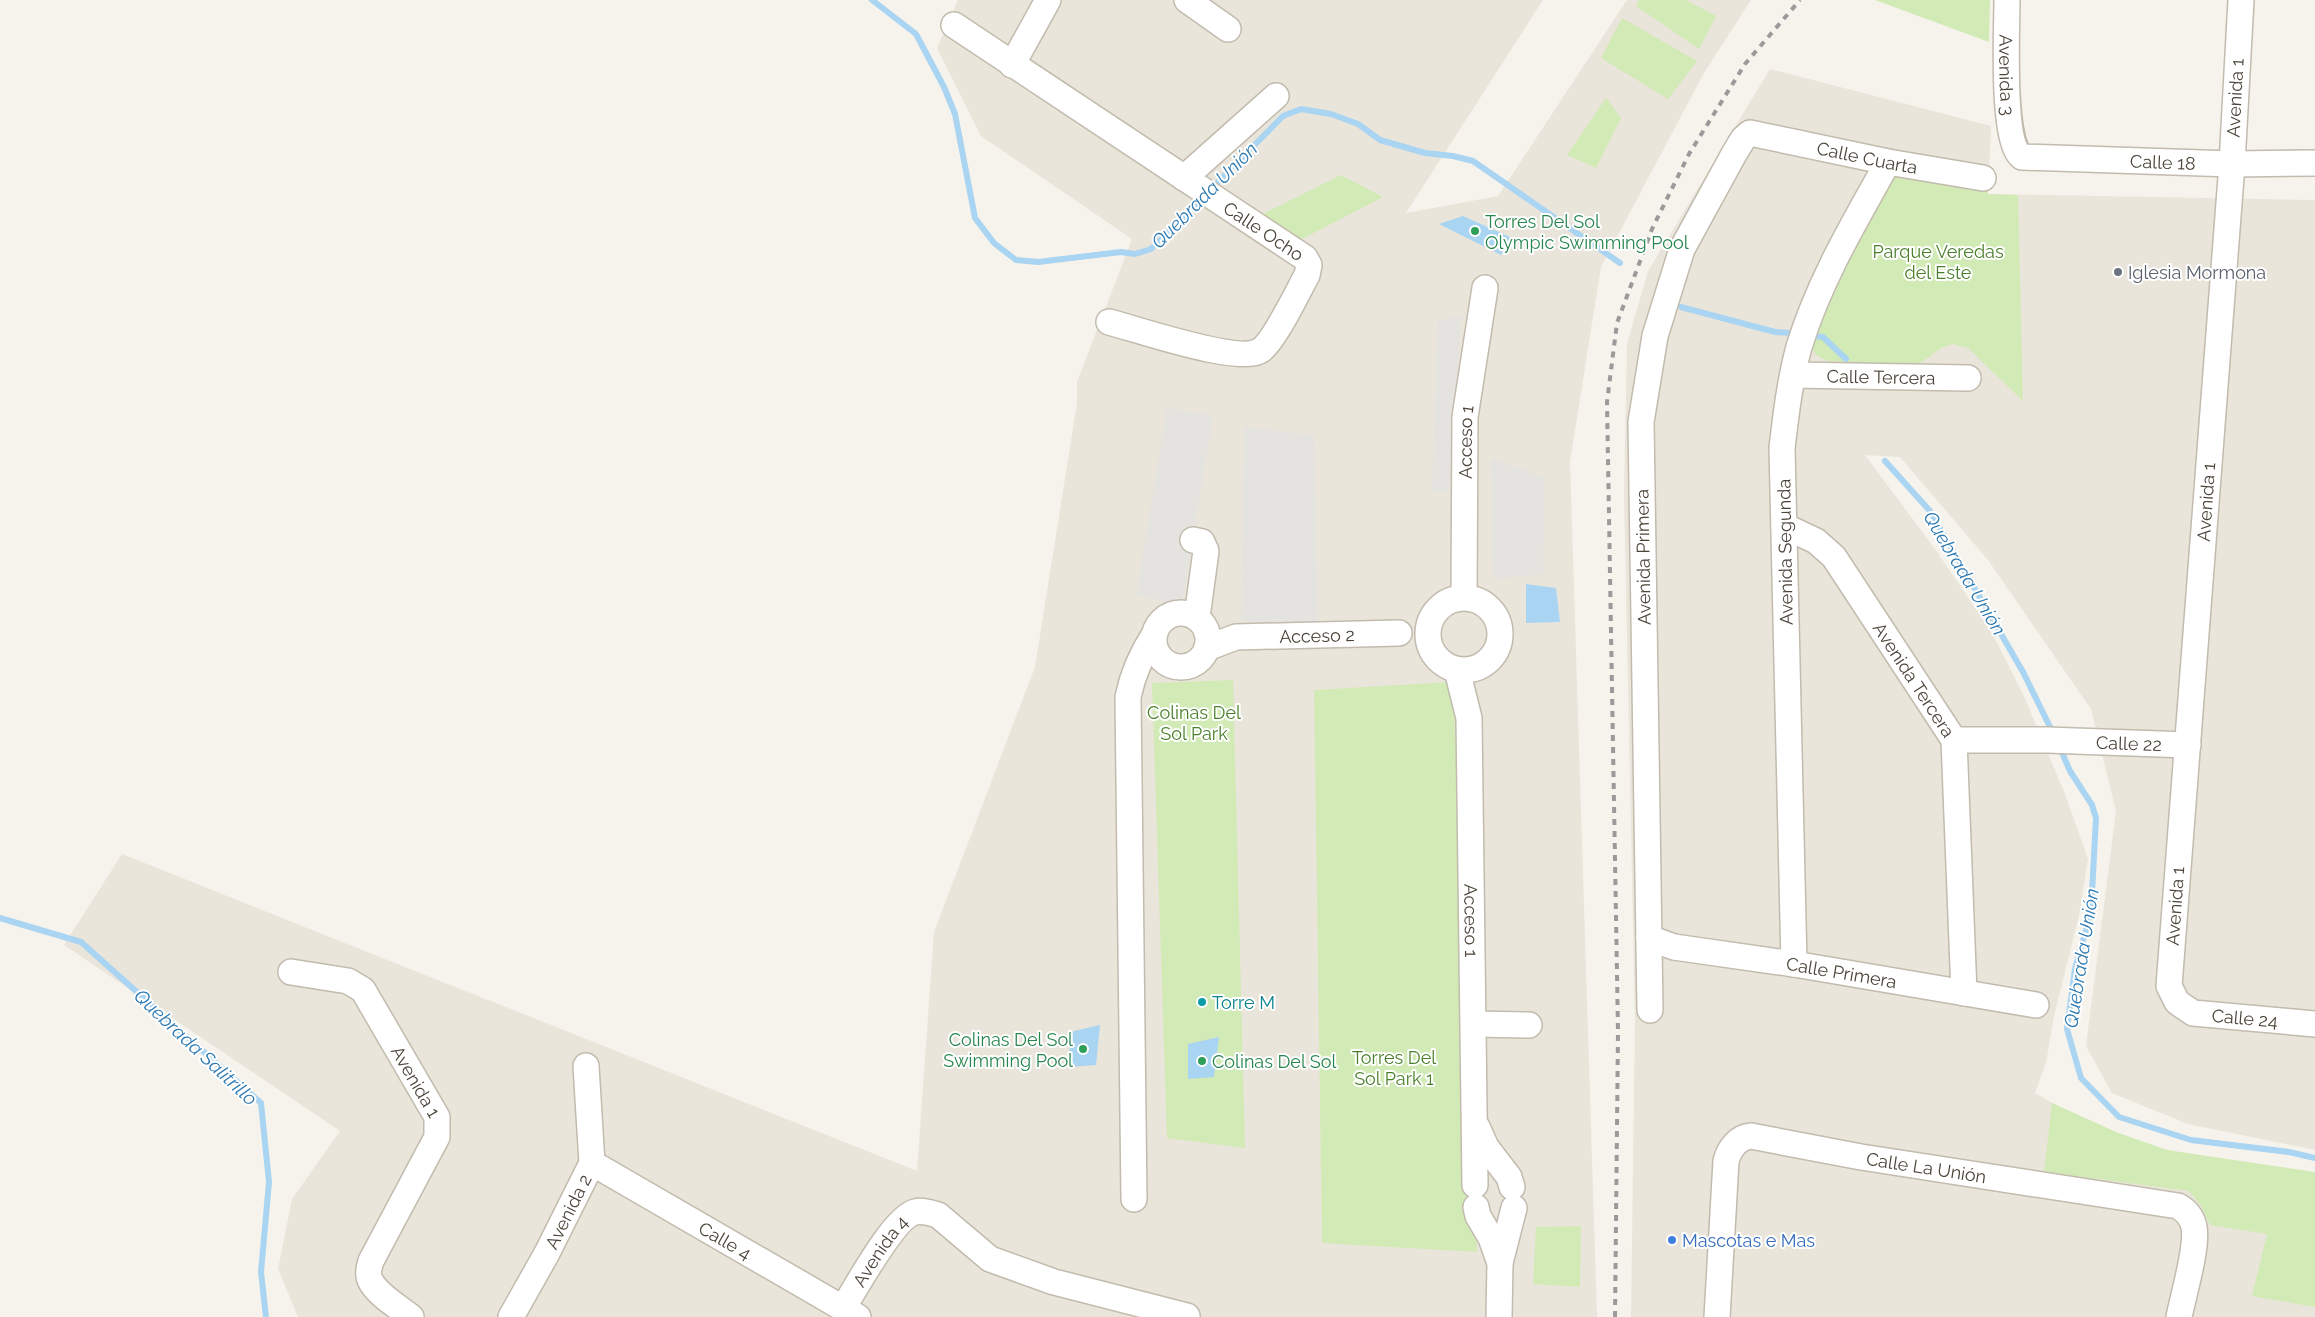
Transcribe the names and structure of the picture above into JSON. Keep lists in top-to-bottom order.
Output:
{
  "streets": {
    "street": [
      "Avenida 3",
      "Avenida 1",
      "Calle Cuarta",
      "Calle 18",
      "Calle Ocho",
      "Calle Tercera",
      "Acceso 1",
      "Avenida Segunda",
      "Avenida Primera",
      "Acceso 2",
      "Avenida Tercera",
      "Calle 22",
      "Calle Primera",
      "Calle 24",
      "Calle La Unión",
      "Avenida 2",
      "Calle 4",
      "Avenida 4"
    ]
  },
  "crossings": [
    ["Avenida 3", "Calle 18"],
    ["Avenida 1", "Calle 18"],
    ["Avenida 1", "Calle 22"],
    ["Avenida 1", "Calle 24"],
    ["Calle Cuarta", "Avenida Segunda"],
    ["Calle Cuarta", "Avenida Primera"],
    ["Calle Tercera", "Avenida Segunda"],
    ["Acceso 1", "Acceso 2"],
    ["Avenida Segunda", "Avenida Tercera"],
    ["Avenida Segunda", "Calle Primera"],
    ["Avenida Primera", "Calle Primera"],
    ["Avenida Tercera", "Calle 22"],
    ["Avenida Tercera", "Calle Primera"],
    ["Avenida 2", "Calle 4"],
    ["Calle 4", "Avenida 4"]
  ],
  "water": ["Quebrada Unión", "Quebrada Salitrillo"],
  "parks": ["Parque Veredas del Este", "Colinas Del Sol Park", "Torres Del Sol Park 1"],
  "places": [
    "Torres Del Sol Olympic Swimming Pool",
    "Iglesia Mormona",
    "Torre M",
    "Colinas Del Sol Swimming Pool",
    "Colinas Del Sol",
    "Mascotas e Mas"
  ]
}
